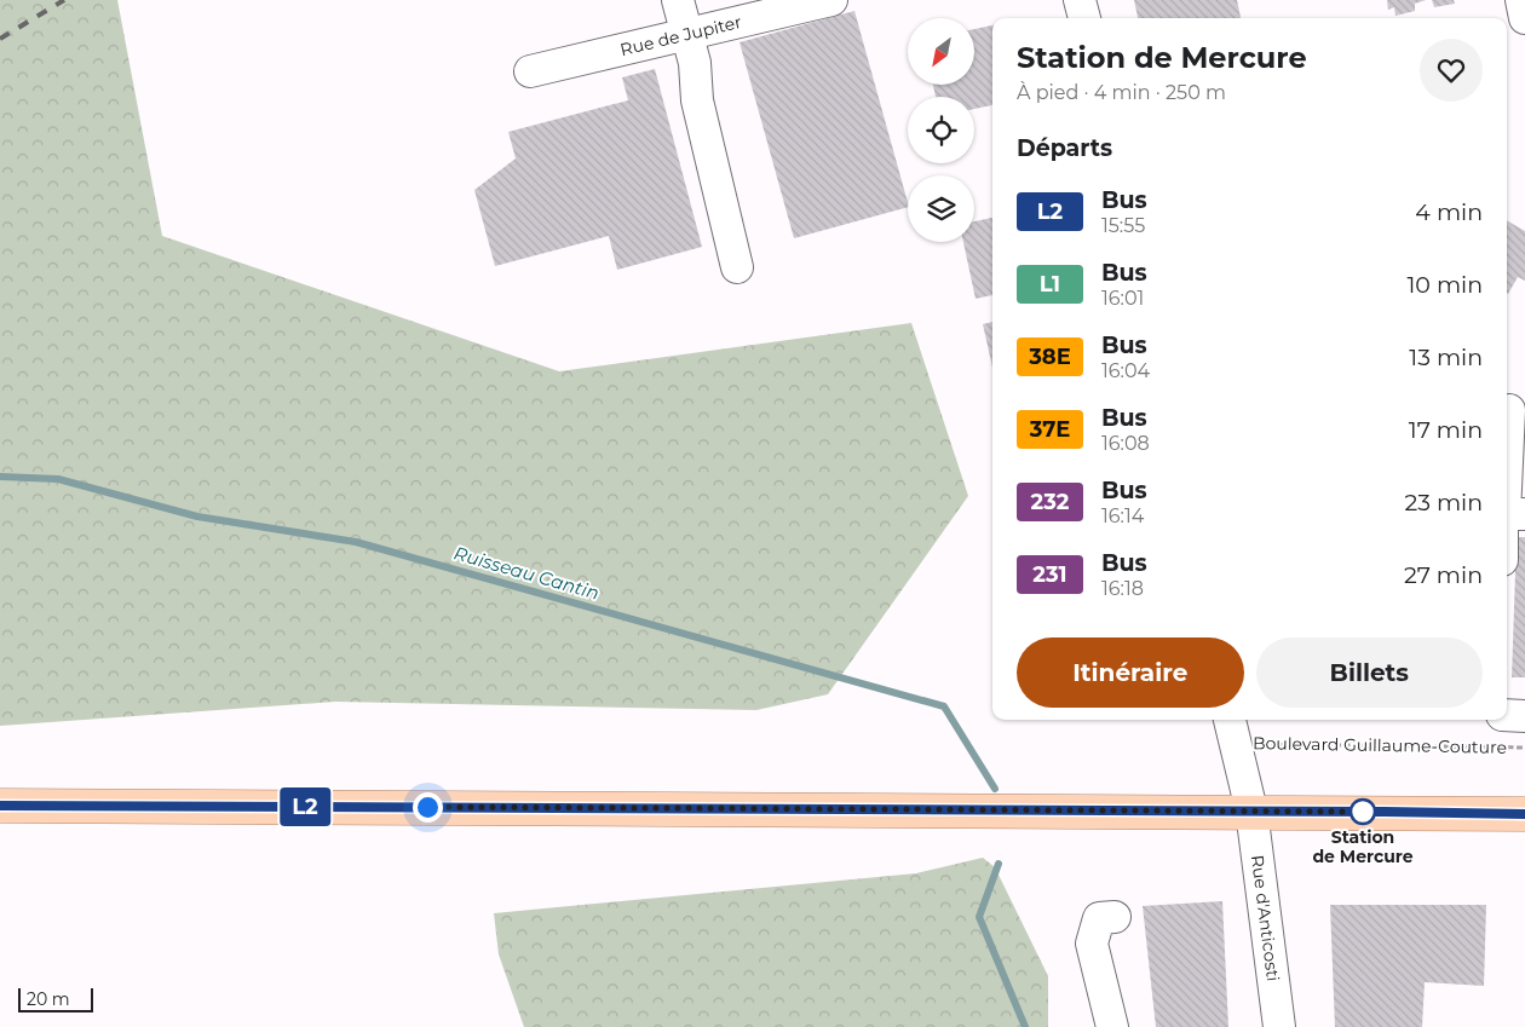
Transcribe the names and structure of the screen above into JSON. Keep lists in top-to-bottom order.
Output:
{
  "streets": {
    "street": ["Rue de Jupiter", "Rue d'Anticosti"],
    "path": ["Boulevard Guillaume-Couture"]
  },
  "crossings": [
    ["Boulevard Guillaume-Couture", "Rue d'Anticosti"]
  ],
  "water": ["Ruisseau Cantin"],
  "places": ["Station de Mercure"],
  "lines": ["bus line L2"],
  "scale_bar": "20 m",
  "north": "bottom left",
  "page": {
    "on_map": "L2",
    "heading": [
      ["Station de Mercure", "À pied · 4 min · 250 m"],
      "Départs"
    ],
    "list": [
      {
        "mark": "L2",
        "name": "Bus",
        "note": "15:55",
        "value": "4 min"
      },
      {
        "mark": "L1",
        "name": "Bus",
        "note": "16:01",
        "value": "10 min"
      },
      {
        "mark": "38E",
        "name": "Bus",
        "note": "16:04",
        "value": "13 min"
      },
      {
        "mark": "37E",
        "name": "Bus",
        "note": "16:08",
        "value": "17 min"
      },
      {
        "mark": "232",
        "name": "Bus",
        "note": "16:14",
        "value": "23 min"
      },
      {
        "mark": "231",
        "name": "Bus",
        "note": "16:18",
        "value": "27 min"
      }
    ],
    "buttons": ["Itinéraire", "Billets"],
    "scale": "20 m"
  }
}
